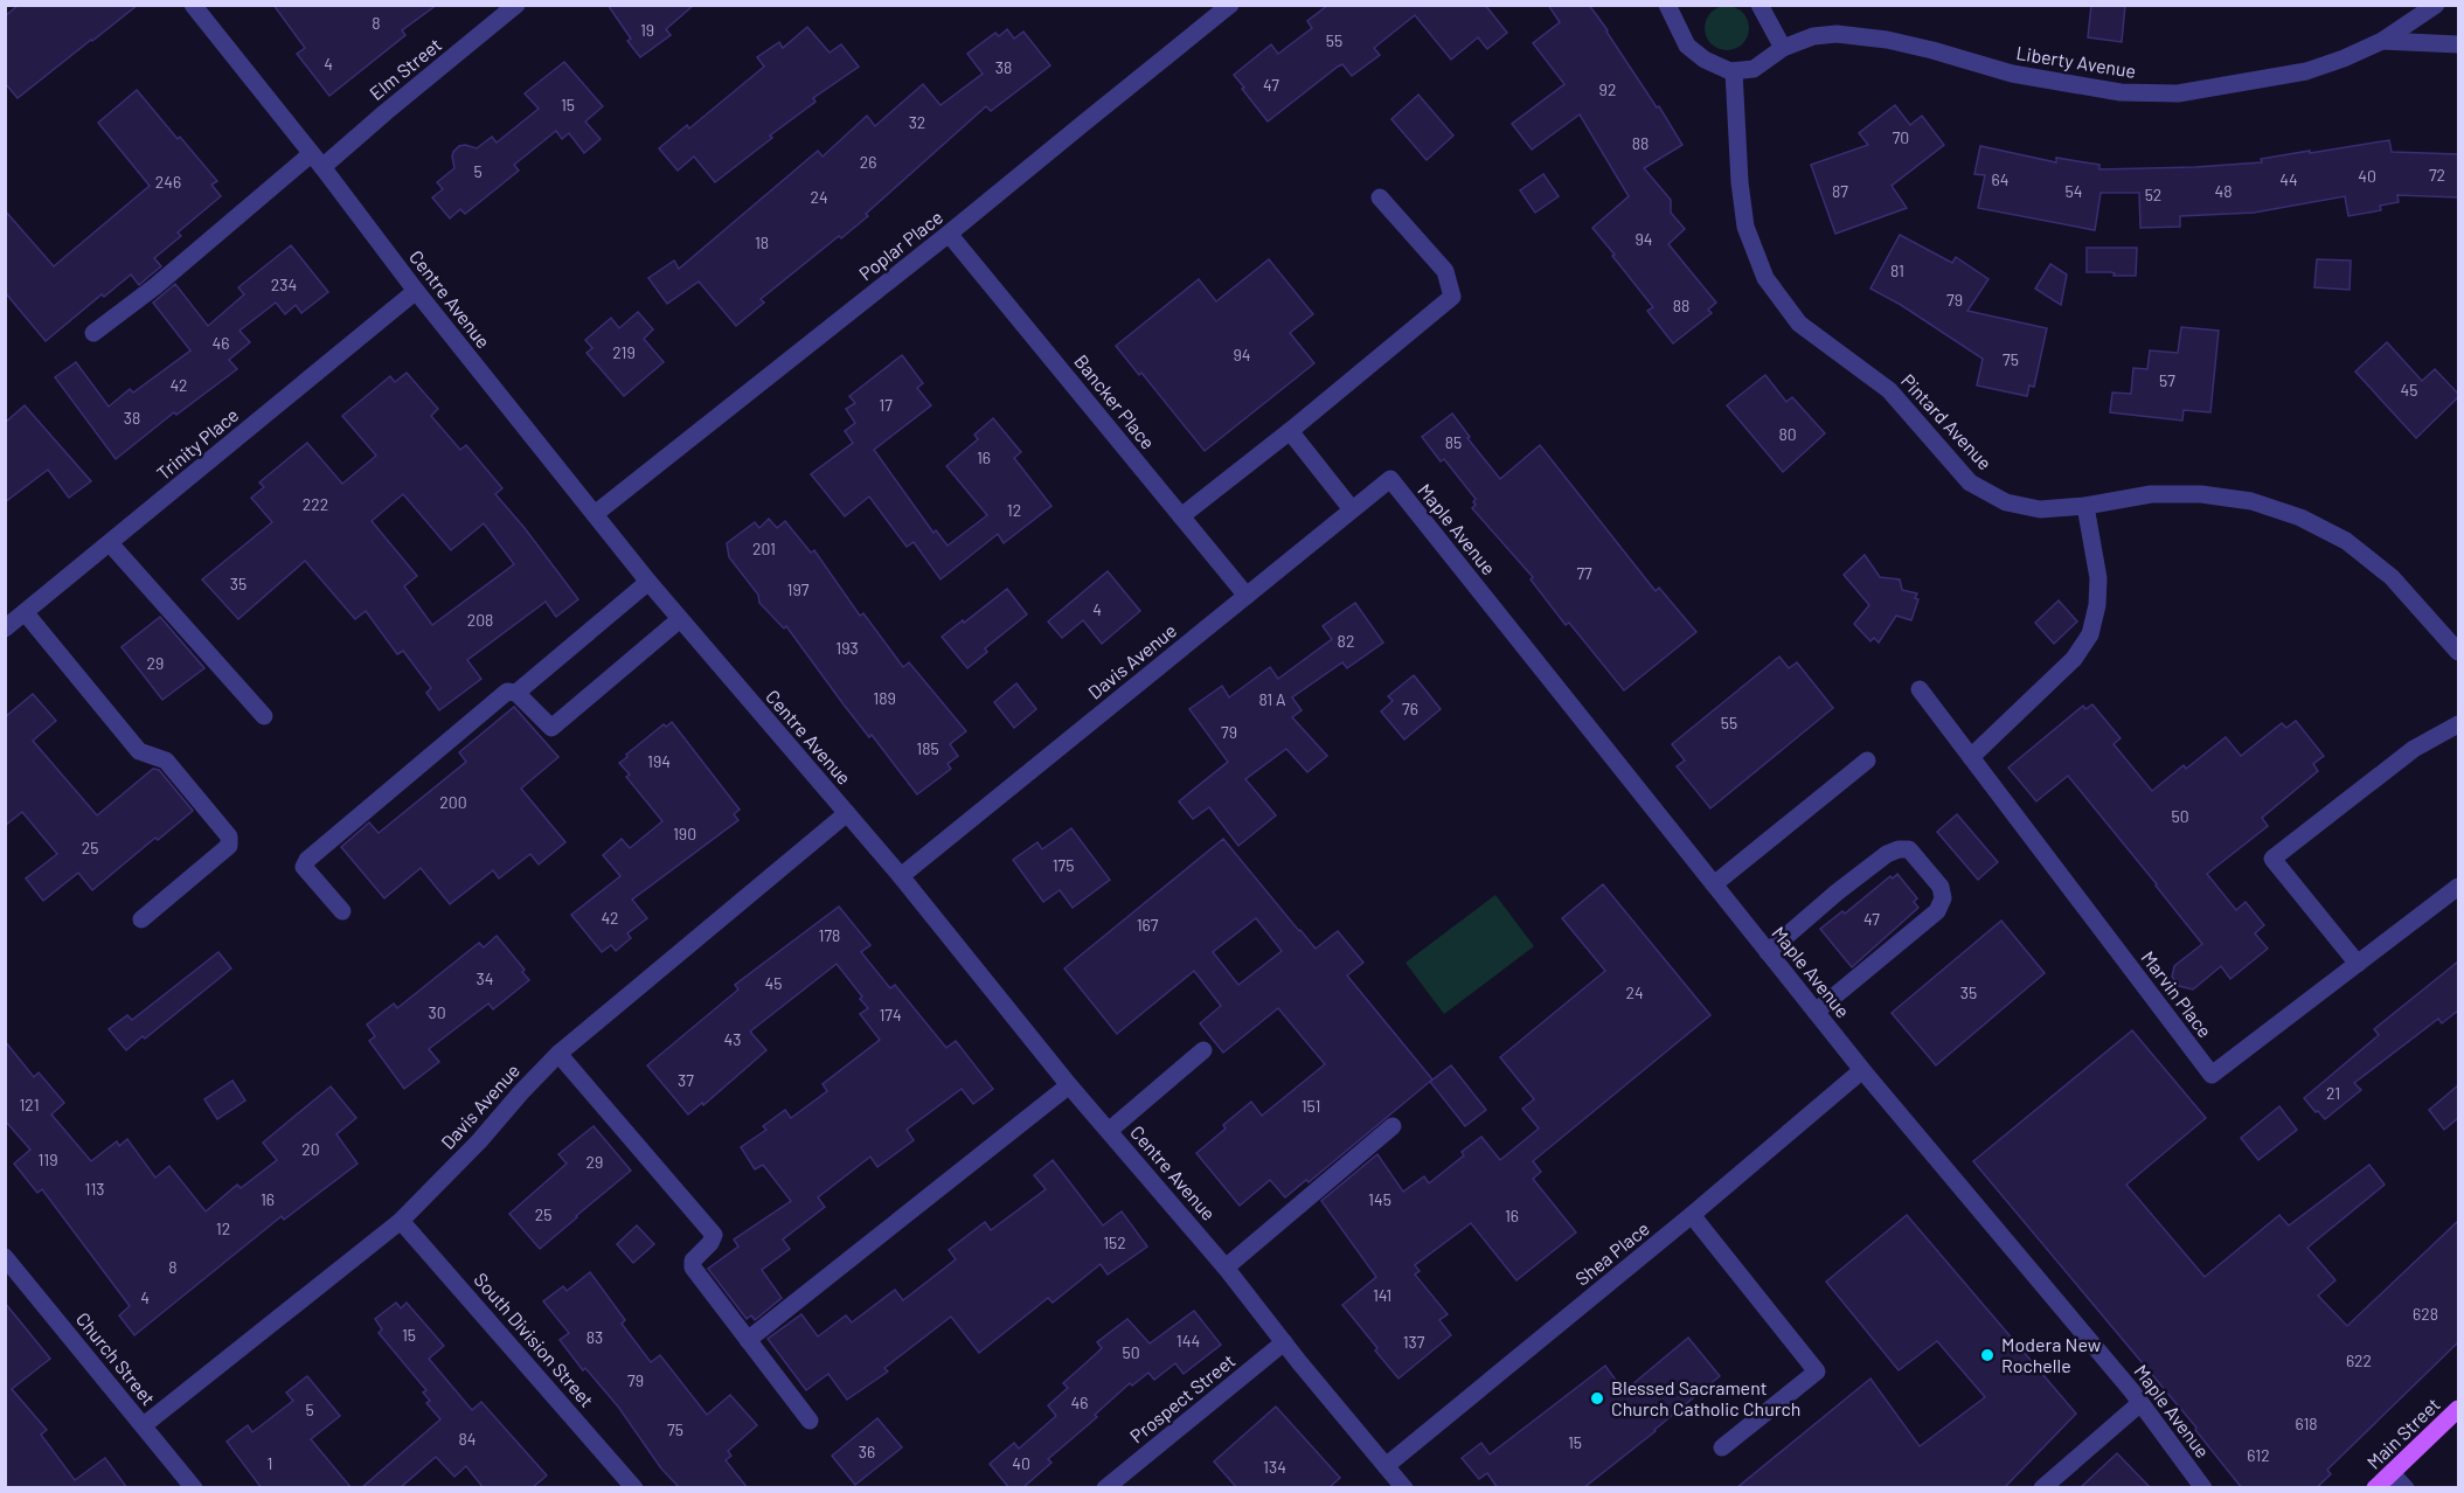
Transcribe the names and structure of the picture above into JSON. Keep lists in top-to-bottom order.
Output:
{
  "streets": {
    "main road": ["Main Street"],
    "street": [
      "Liberty Avenue",
      "Elm Street",
      "Poplar Place",
      "Centre Avenue",
      "Bancker Place",
      "Pintard Avenue",
      "Trinity Place",
      "Maple Avenue",
      "Davis Avenue",
      "Marvin Place",
      "Shea Place",
      "South Division Street",
      "Church Street",
      "Prospect Street"
    ]
  },
  "crossings": [
    ["Liberty Avenue", "Pintard Avenue"],
    ["Elm Street", "Centre Avenue"],
    ["Poplar Place", "Centre Avenue"],
    ["Poplar Place", "Bancker Place"],
    ["Centre Avenue", "Trinity Place"],
    ["Centre Avenue", "Davis Avenue"],
    ["Centre Avenue", "Shea Place"],
    ["Centre Avenue", "Prospect Street"],
    ["Bancker Place", "Davis Avenue"],
    ["Maple Avenue", "Davis Avenue"],
    ["Maple Avenue", "Shea Place"],
    ["Davis Avenue", "South Division Street"],
    ["Davis Avenue", "Church Street"]
  ],
  "places": ["Modera New Rochelle", "Blessed Sacrament Church Catholic Church"],
  "house_numbers": [
    "8",
    "19",
    "55",
    "4",
    "38",
    "47",
    "92",
    "15",
    "32",
    "70",
    "88",
    "26",
    "5",
    "72",
    "40",
    "64",
    "44",
    "246",
    "87",
    "54",
    "48",
    "52",
    "24",
    "94",
    "18",
    "81",
    "234",
    "79",
    "88",
    "46",
    "219",
    "94",
    "75",
    "57",
    "42",
    "45",
    "17",
    "38",
    "80",
    "85",
    "16",
    "222",
    "12",
    "201",
    "77",
    "35",
    "197",
    "4",
    "208",
    "82",
    "193",
    "29",
    "189",
    "81 A",
    "76",
    "55",
    "79",
    "185",
    "194",
    "200",
    "50",
    "190",
    "25",
    "175",
    "42",
    "47",
    "167",
    "178",
    "34",
    "45",
    "24",
    "35",
    "30",
    "174",
    "43",
    "37",
    "21",
    "121",
    "151",
    "20",
    "119",
    "29",
    "113",
    "16",
    "145",
    "25",
    "16",
    "12",
    "152",
    "8",
    "141",
    "4",
    "628",
    "15",
    "83",
    "144",
    "137",
    "50",
    "622",
    "79",
    "46",
    "5",
    "618",
    "75",
    "84",
    "15",
    "36",
    "612",
    "1",
    "40",
    "134"
  ]
}
